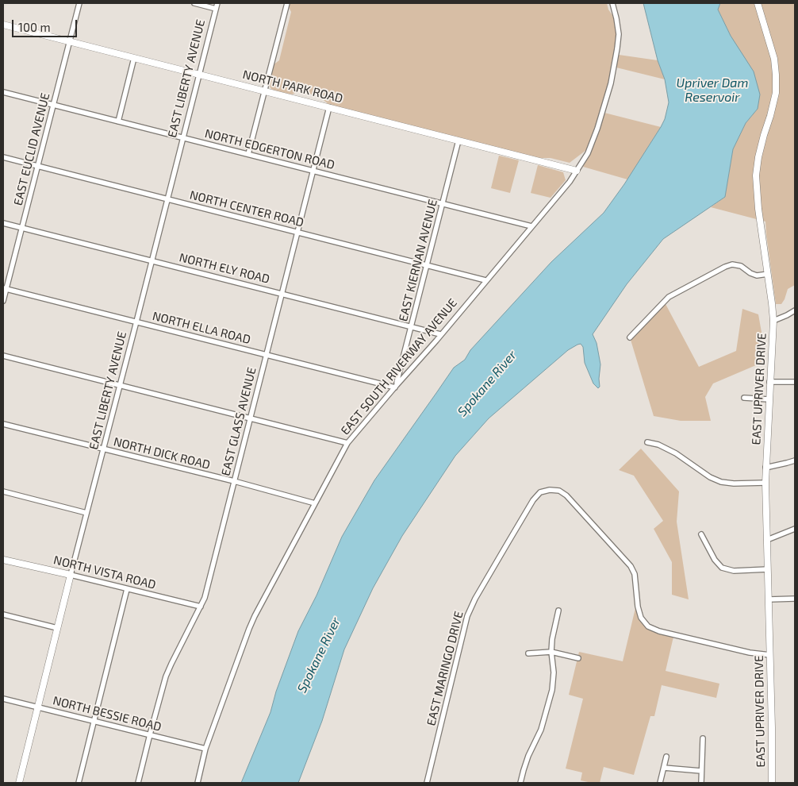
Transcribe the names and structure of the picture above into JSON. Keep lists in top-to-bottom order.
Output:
{
  "streets": {
    "street": [
      "EAST LIBERTY AVENUE",
      "NORTH PARK ROAD",
      "EAST EUCLID AVENUE",
      "NORTH EDGERTON ROAD",
      "NORTH CENTER ROAD",
      "EAST KIERNAN AVENUE",
      "NORTH ELY ROAD",
      "NORTH ELLA ROAD",
      "EAST SOUTH RIVERWAY AVENUE",
      "EAST UPRIVER DRIVE",
      "EAST GLASS AVENUE",
      "NORTH DICK ROAD",
      "NORTH VISTA ROAD",
      "EAST MARINGO DRIVE",
      "NORTH BESSIE ROAD"
    ]
  },
  "crossings": [
    ["EAST LIBERTY AVENUE", "NORTH PARK ROAD"],
    ["EAST LIBERTY AVENUE", "NORTH EDGERTON ROAD"],
    ["EAST LIBERTY AVENUE", "NORTH CENTER ROAD"],
    ["EAST LIBERTY AVENUE", "NORTH ELY ROAD"],
    ["EAST LIBERTY AVENUE", "NORTH ELLA ROAD"],
    ["EAST LIBERTY AVENUE", "NORTH DICK ROAD"],
    ["EAST LIBERTY AVENUE", "NORTH VISTA ROAD"],
    ["EAST LIBERTY AVENUE", "NORTH BESSIE ROAD"],
    ["NORTH PARK ROAD", "EAST EUCLID AVENUE"],
    ["NORTH PARK ROAD", "EAST KIERNAN AVENUE"],
    ["NORTH PARK ROAD", "EAST SOUTH RIVERWAY AVENUE"],
    ["NORTH PARK ROAD", "EAST GLASS AVENUE"],
    ["EAST EUCLID AVENUE", "NORTH EDGERTON ROAD"],
    ["EAST EUCLID AVENUE", "NORTH CENTER ROAD"],
    ["EAST EUCLID AVENUE", "NORTH ELY ROAD"],
    ["EAST EUCLID AVENUE", "NORTH ELLA ROAD"],
    ["NORTH EDGERTON ROAD", "EAST KIERNAN AVENUE"],
    ["NORTH EDGERTON ROAD", "EAST SOUTH RIVERWAY AVENUE"],
    ["NORTH EDGERTON ROAD", "EAST GLASS AVENUE"],
    ["NORTH CENTER ROAD", "EAST KIERNAN AVENUE"],
    ["NORTH CENTER ROAD", "EAST SOUTH RIVERWAY AVENUE"],
    ["NORTH CENTER ROAD", "EAST GLASS AVENUE"],
    ["EAST KIERNAN AVENUE", "NORTH ELY ROAD"],
    ["EAST KIERNAN AVENUE", "NORTH ELLA ROAD"],
    ["EAST KIERNAN AVENUE", "EAST SOUTH RIVERWAY AVENUE"],
    ["NORTH ELY ROAD", "EAST SOUTH RIVERWAY AVENUE"],
    ["NORTH ELY ROAD", "EAST GLASS AVENUE"],
    ["NORTH ELLA ROAD", "EAST SOUTH RIVERWAY AVENUE"],
    ["NORTH ELLA ROAD", "EAST GLASS AVENUE"],
    ["EAST SOUTH RIVERWAY AVENUE", "NORTH DICK ROAD"],
    ["EAST SOUTH RIVERWAY AVENUE", "NORTH BESSIE ROAD"],
    ["EAST UPRIVER DRIVE", "EAST MARINGO DRIVE"],
    ["EAST GLASS AVENUE", "NORTH DICK ROAD"],
    ["EAST GLASS AVENUE", "NORTH VISTA ROAD"],
    ["EAST GLASS AVENUE", "NORTH BESSIE ROAD"]
  ],
  "water": ["Upriver Dam Reservoir", "Spokane River"],
  "scale_bar": "100 m"
}
